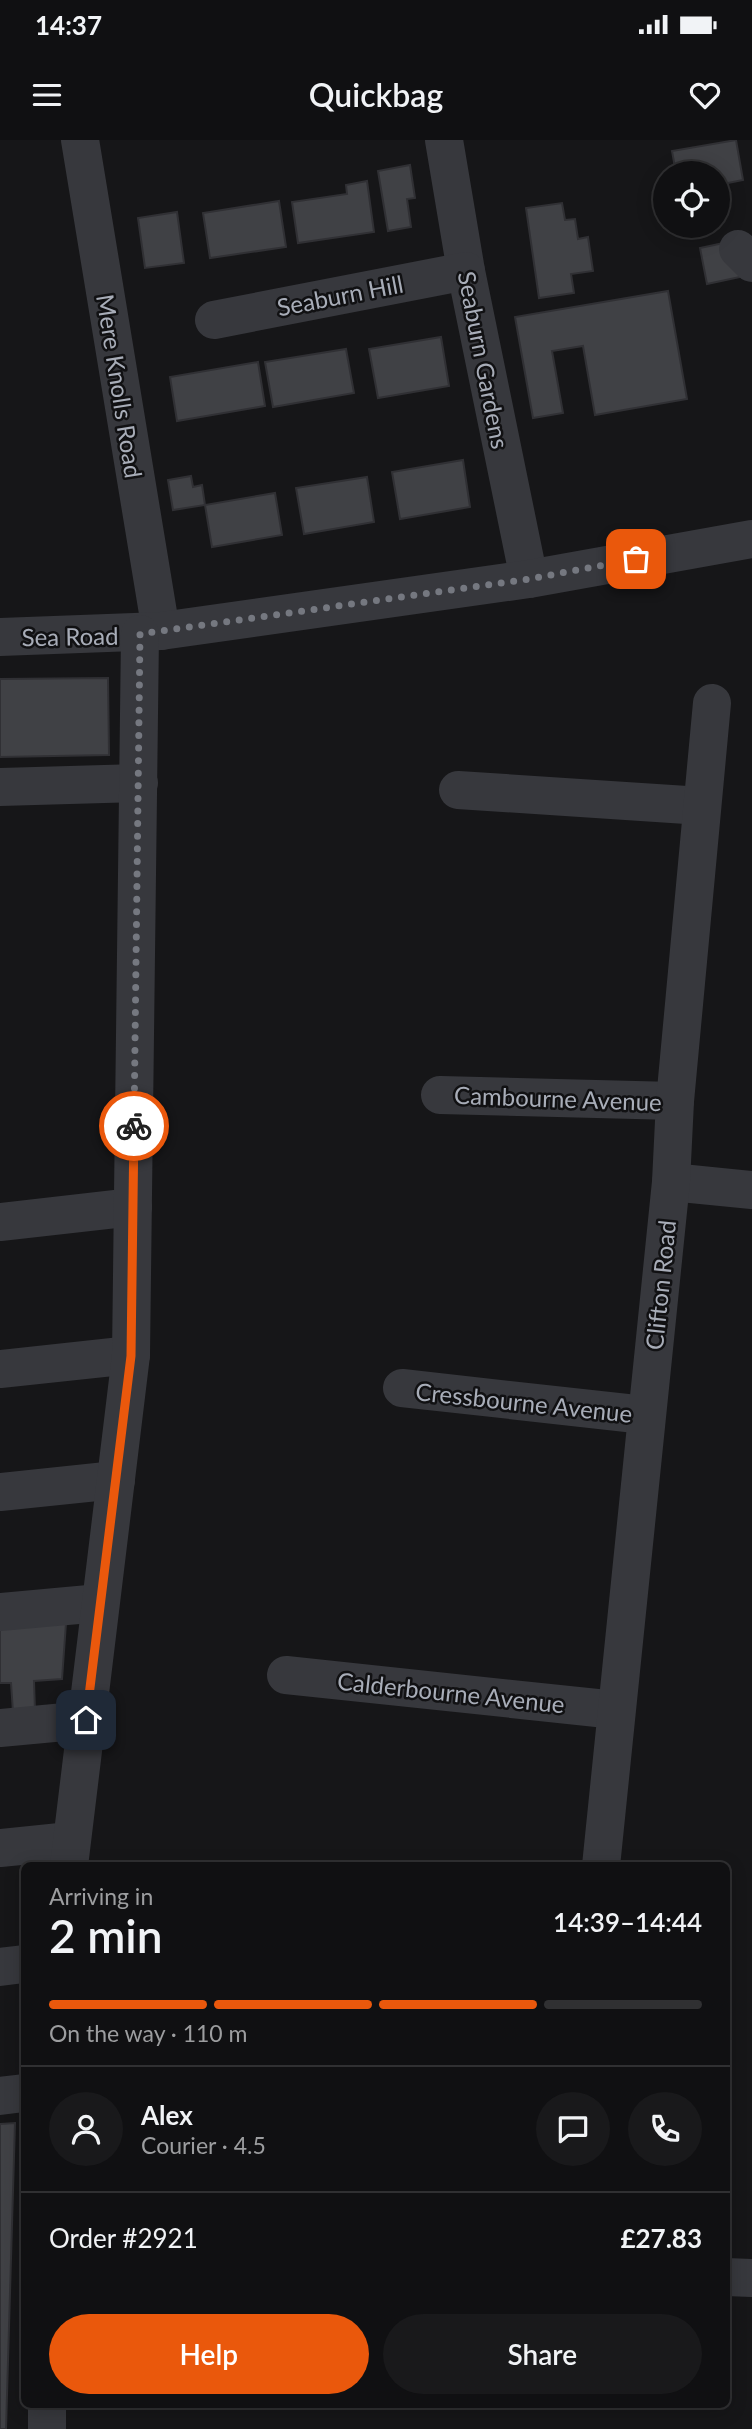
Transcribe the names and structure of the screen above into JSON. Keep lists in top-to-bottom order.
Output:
{
  "streets": {
    "street": [
      "Seaburn Hill",
      "Seaburn Gardens",
      "Mere Knolls Road",
      "Sea Road",
      "Cambourne Avenue",
      "Clifton Road",
      "Cressbourne Avenue",
      "Calderbourne Avenue"
    ]
  },
  "crossings": [
    ["Seaburn Hill", "Seaburn Gardens"],
    ["Seaburn Gardens", "Sea Road"],
    ["Mere Knolls Road", "Sea Road"],
    ["Cambourne Avenue", "Clifton Road"],
    ["Clifton Road", "Cressbourne Avenue"],
    ["Clifton Road", "Calderbourne Avenue"]
  ],
  "page": {
    "status": "14:37",
    "header": "Quickbag",
    "heading": ["2 min", "Arriving in", "14:39–14:44"],
    "panel": [
      "Alex",
      "Courier · 4.5",
      "Order #2921",
      "£27.83"
    ],
    "bar": "On the way · 110 m",
    "buttons": ["Help", "Share"]
  }
}
